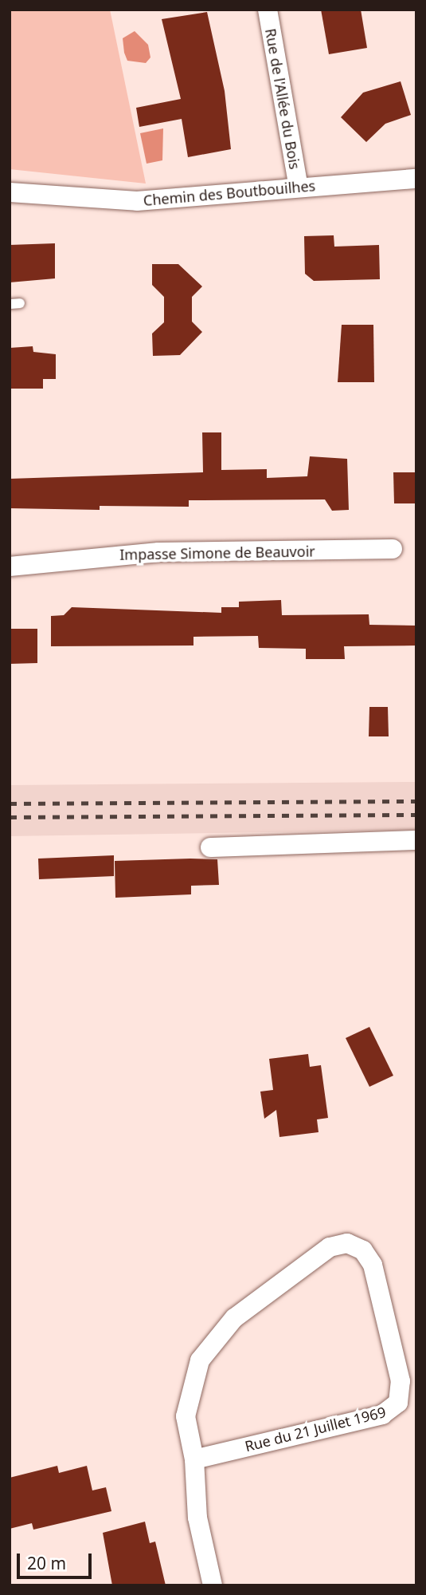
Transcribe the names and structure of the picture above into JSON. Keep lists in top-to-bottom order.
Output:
{
  "streets": {
    "street": [
      "Rue de l'Allée du Bois",
      "Chemin des Boutbouilhes",
      "Impasse Simone de Beauvoir",
      "Rue du 21 Juillet 1969"
    ]
  },
  "crossings": [
    ["Rue de l'Allée du Bois", "Chemin des Boutbouilhes"]
  ],
  "scale_bar": "20 m"
}
